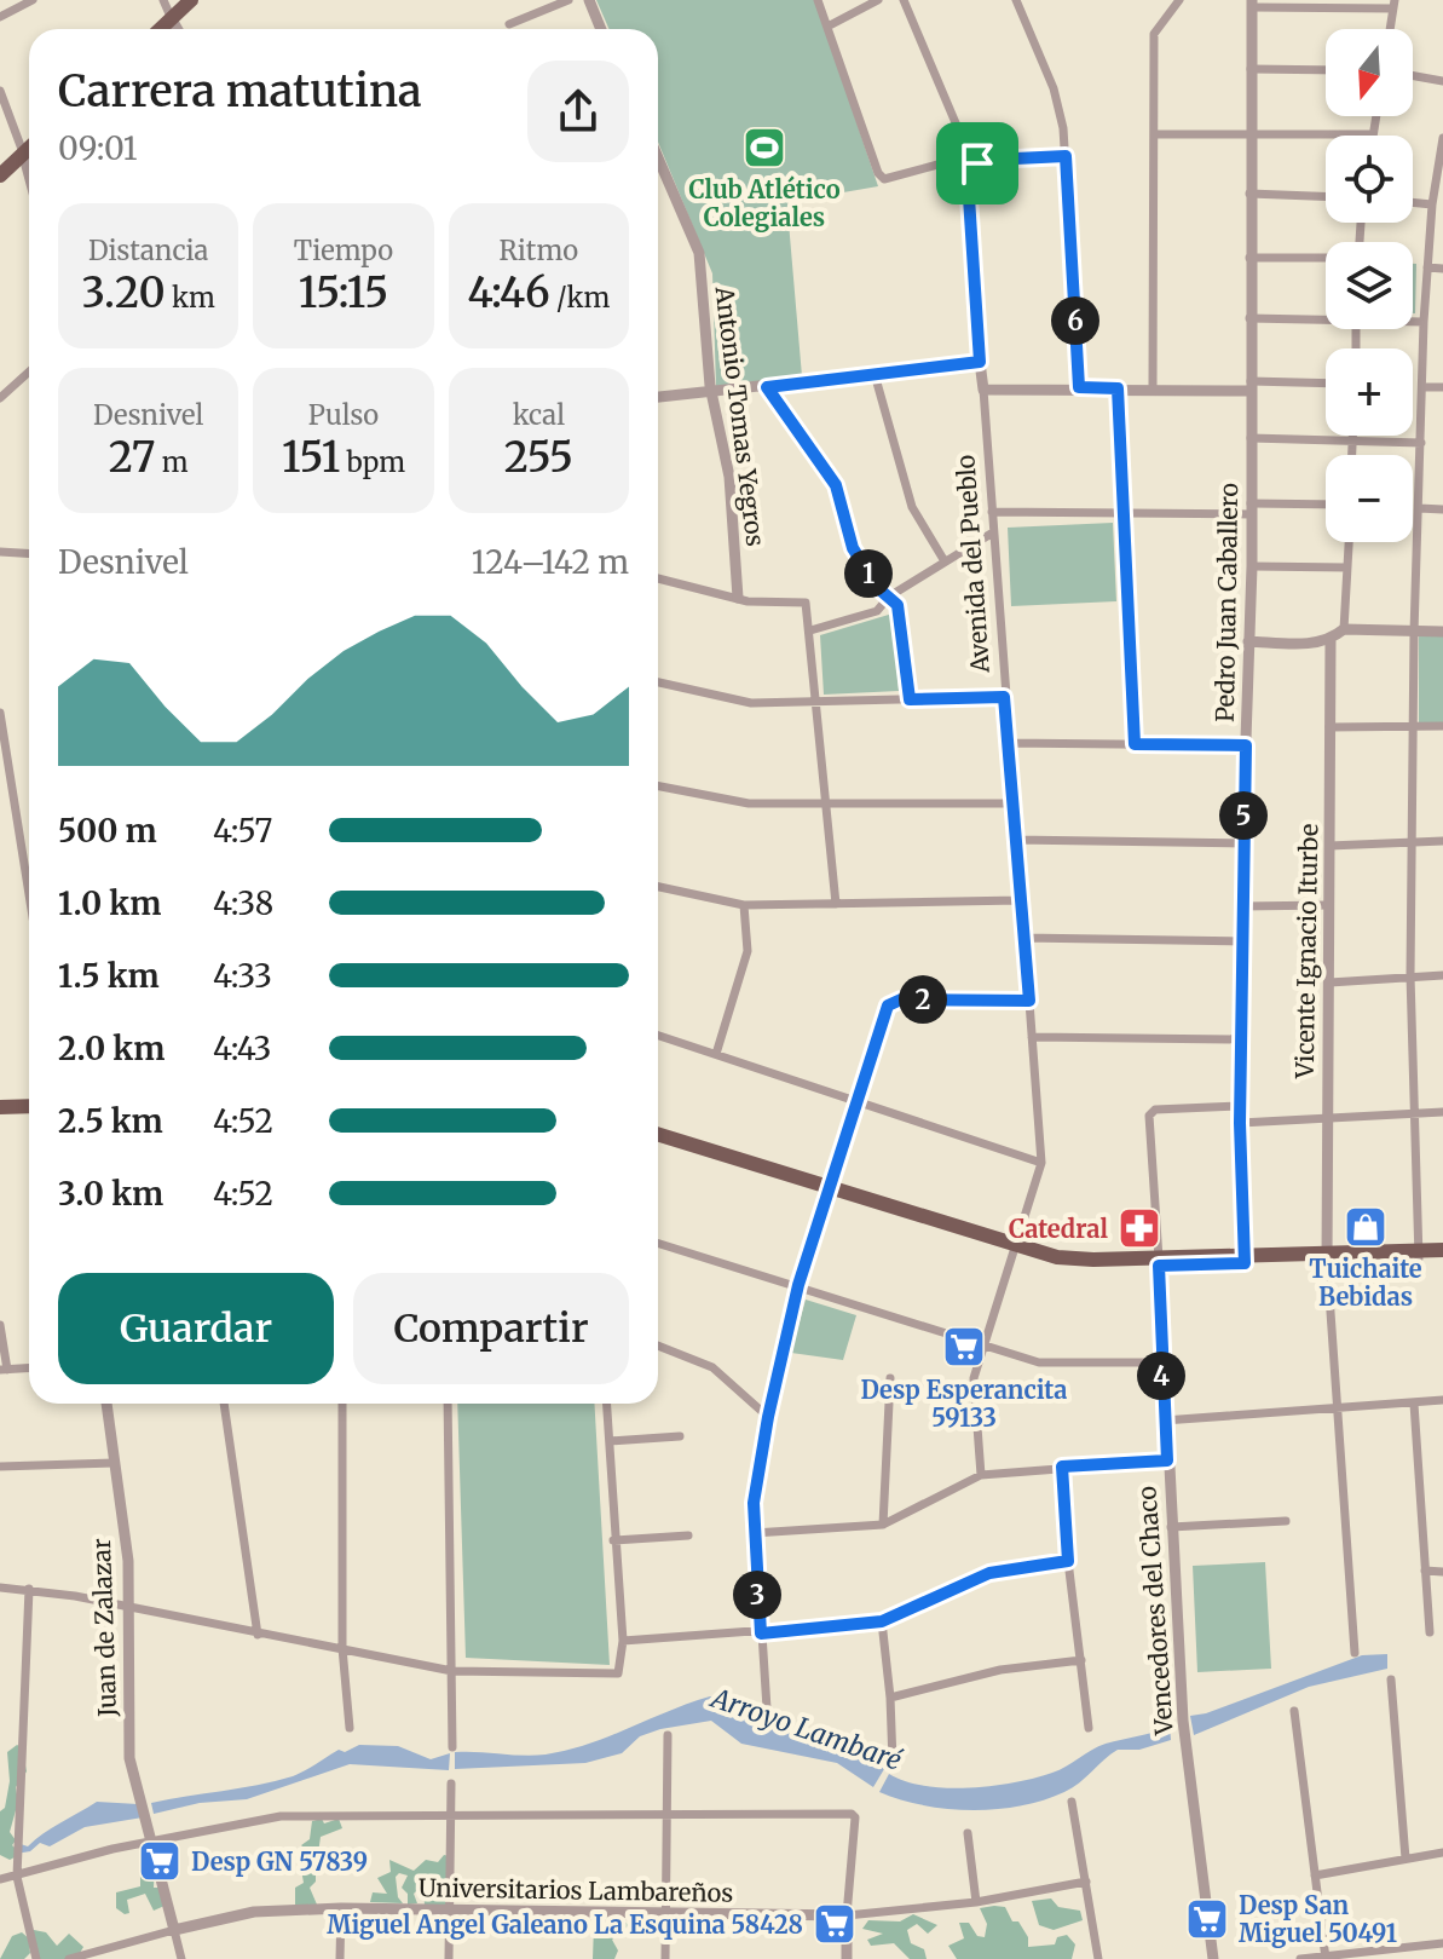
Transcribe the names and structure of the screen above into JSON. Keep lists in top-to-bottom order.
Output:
{
  "streets": {
    "street": [
      "Antonio Tomas Yegros",
      "Avenida del Pueblo",
      "Pedro Juan Caballero",
      "Vicente Ignacio Iturbe",
      "Vencedores del Chaco",
      "Juan de Zalazar",
      "Universitarios Lambareños"
    ]
  },
  "water": ["Arroyo Lambaré"],
  "places": {
    "sports": ["Club Atlético Colegiales"],
    "shop": ["Tuichaite Bebidas"],
    "pharmacy": ["Catedral"],
    "supermarket": [
      "Desp Esperancita 59133",
      "Desp GN 57839",
      "Desp San Miguel 50491",
      "Miguel Angel Galeano La Esquina 58428"
    ]
  },
  "north": "bottom",
  "page": {
    "map_buttons": ["+", "−"],
    "heading": ["Carrera matutina", "09:01"],
    "stats": [
      ["Distancia", "3.20 km"],
      ["Tiempo", "15:15"],
      ["Ritmo", "4:46 /km"],
      ["Desnivel", "27 m"],
      ["Pulso", "151 bpm"],
      ["kcal", "255"]
    ],
    "pins": [
      "6",
      "1",
      "5",
      "2",
      "4",
      "3"
    ],
    "chart": ["Desnivel", "124–142 m"],
    "list": [
      {
        "name": "500 m",
        "note": "4:57"
      },
      {
        "name": "1.0 km",
        "note": "4:38"
      },
      {
        "name": "1.5 km",
        "note": "4:33"
      },
      {
        "name": "2.0 km",
        "note": "4:43"
      },
      {
        "name": "2.5 km",
        "note": "4:52"
      },
      {
        "name": "3.0 km",
        "note": "4:52"
      }
    ],
    "buttons": ["Guardar", "Compartir"]
  }
}
